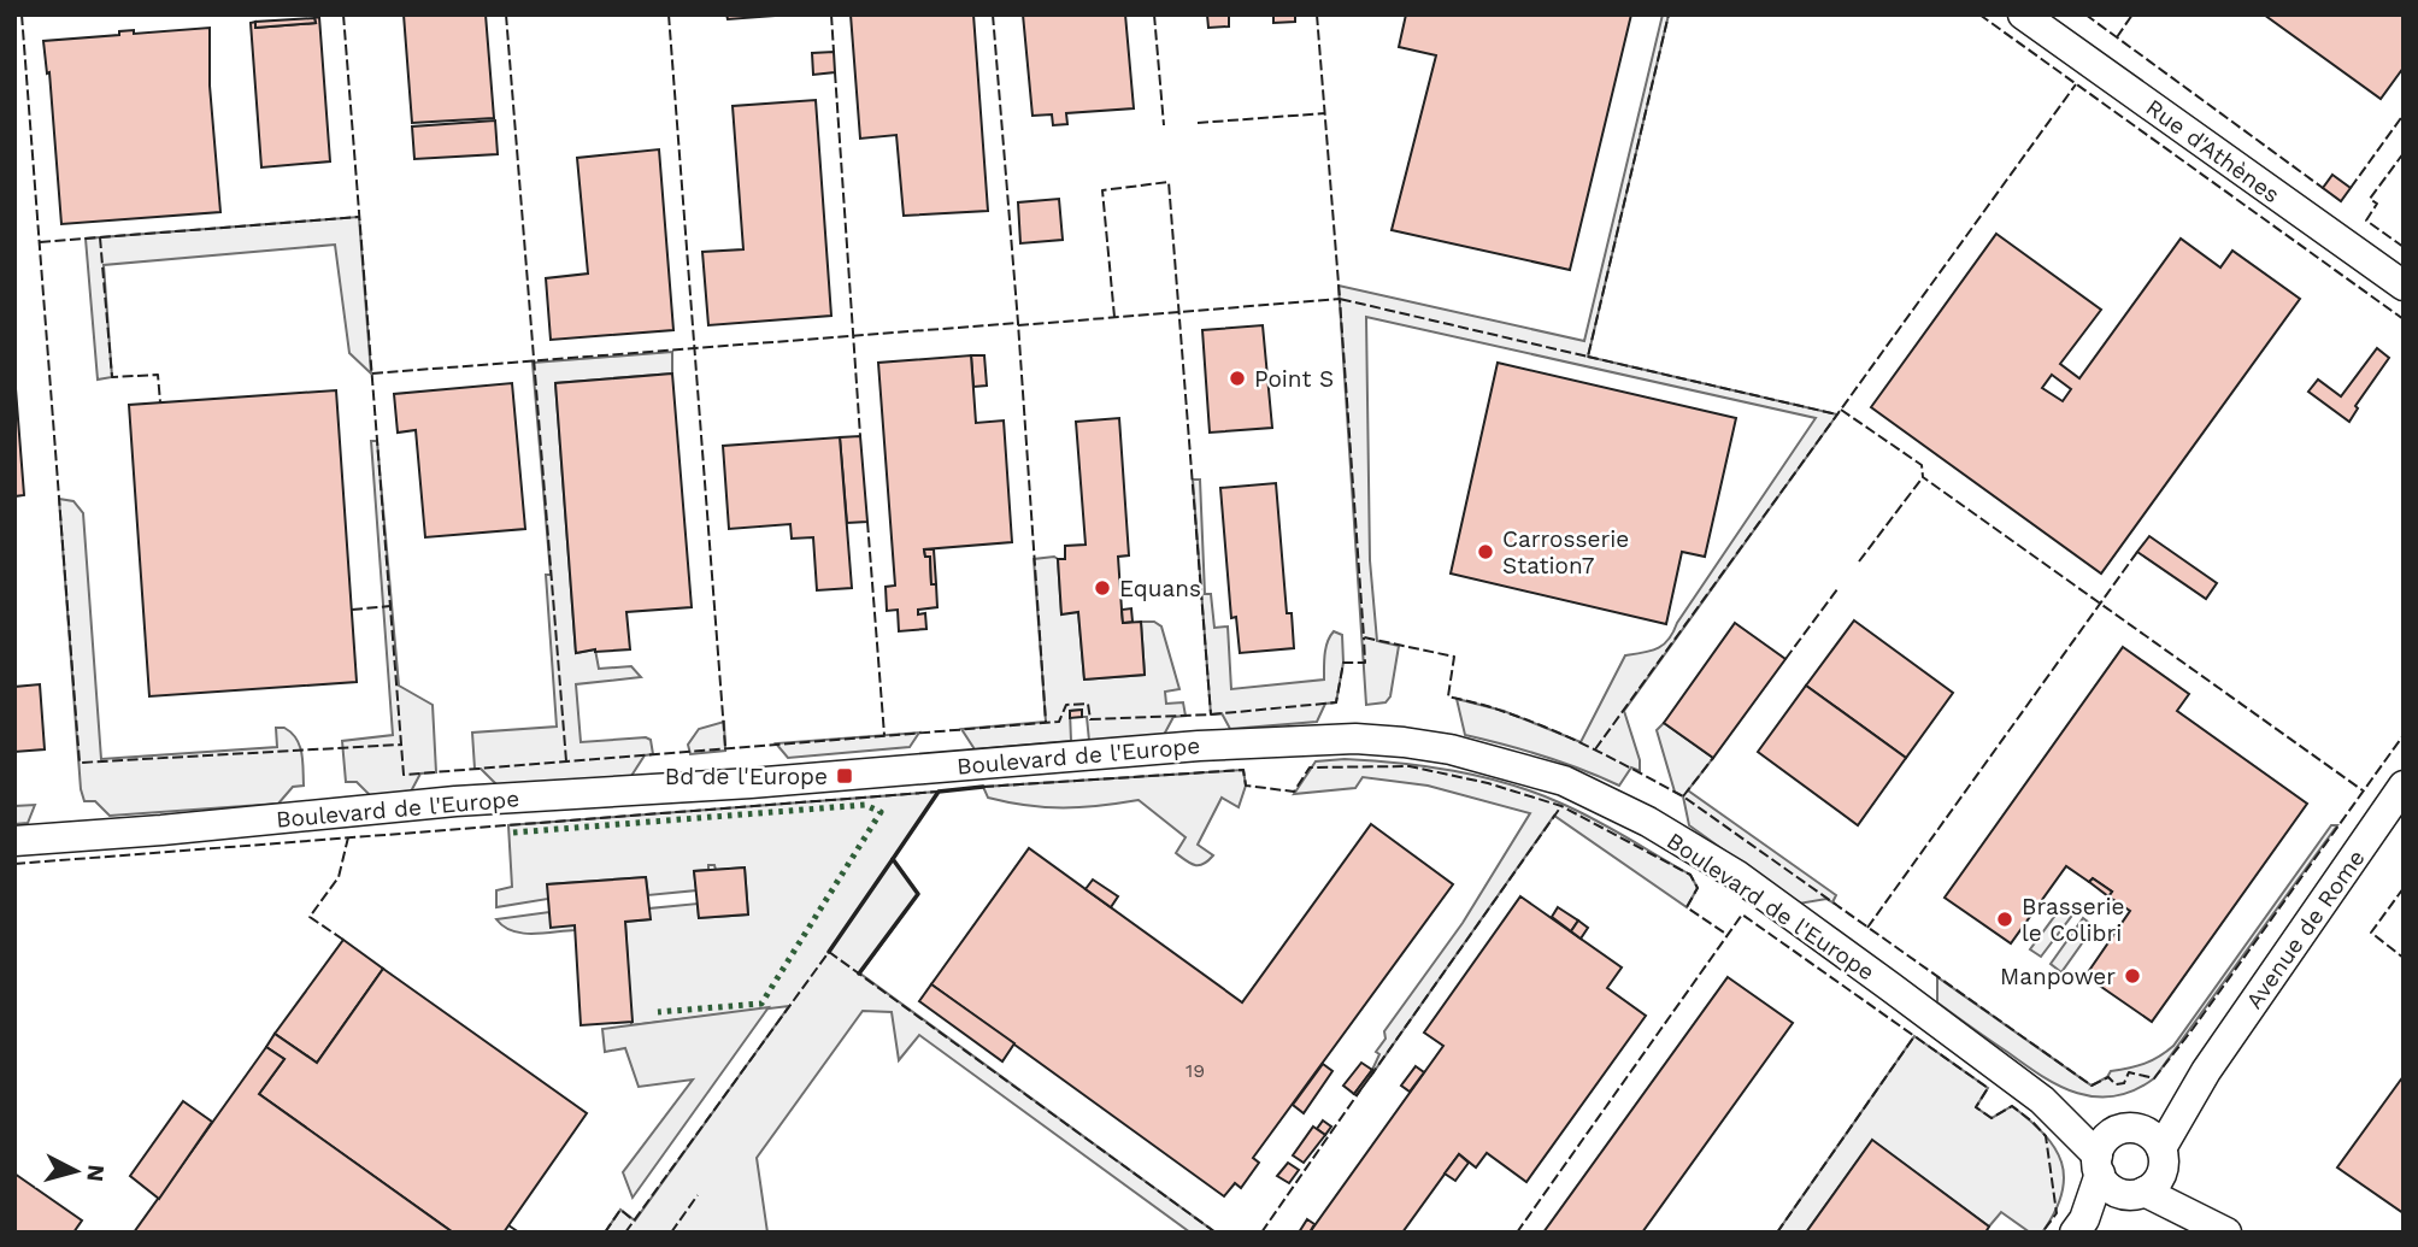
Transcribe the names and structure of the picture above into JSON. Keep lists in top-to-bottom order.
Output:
{
  "streets": {
    "street": ["Rue d'Athènes", "Boulevard de l'Europe", "Avenue de Rome"]
  },
  "crossings": [
    ["Boulevard de l'Europe", "Avenue de Rome"]
  ],
  "places": {
    "other": [
      "Point S",
      "Carrosserie Station7",
      "Equans",
      "Brasserie le Colibri",
      "Manpower"
    ],
    "transit": ["Bd de l'Europe"]
  },
  "house_numbers": ["19"],
  "north": "right"
}
